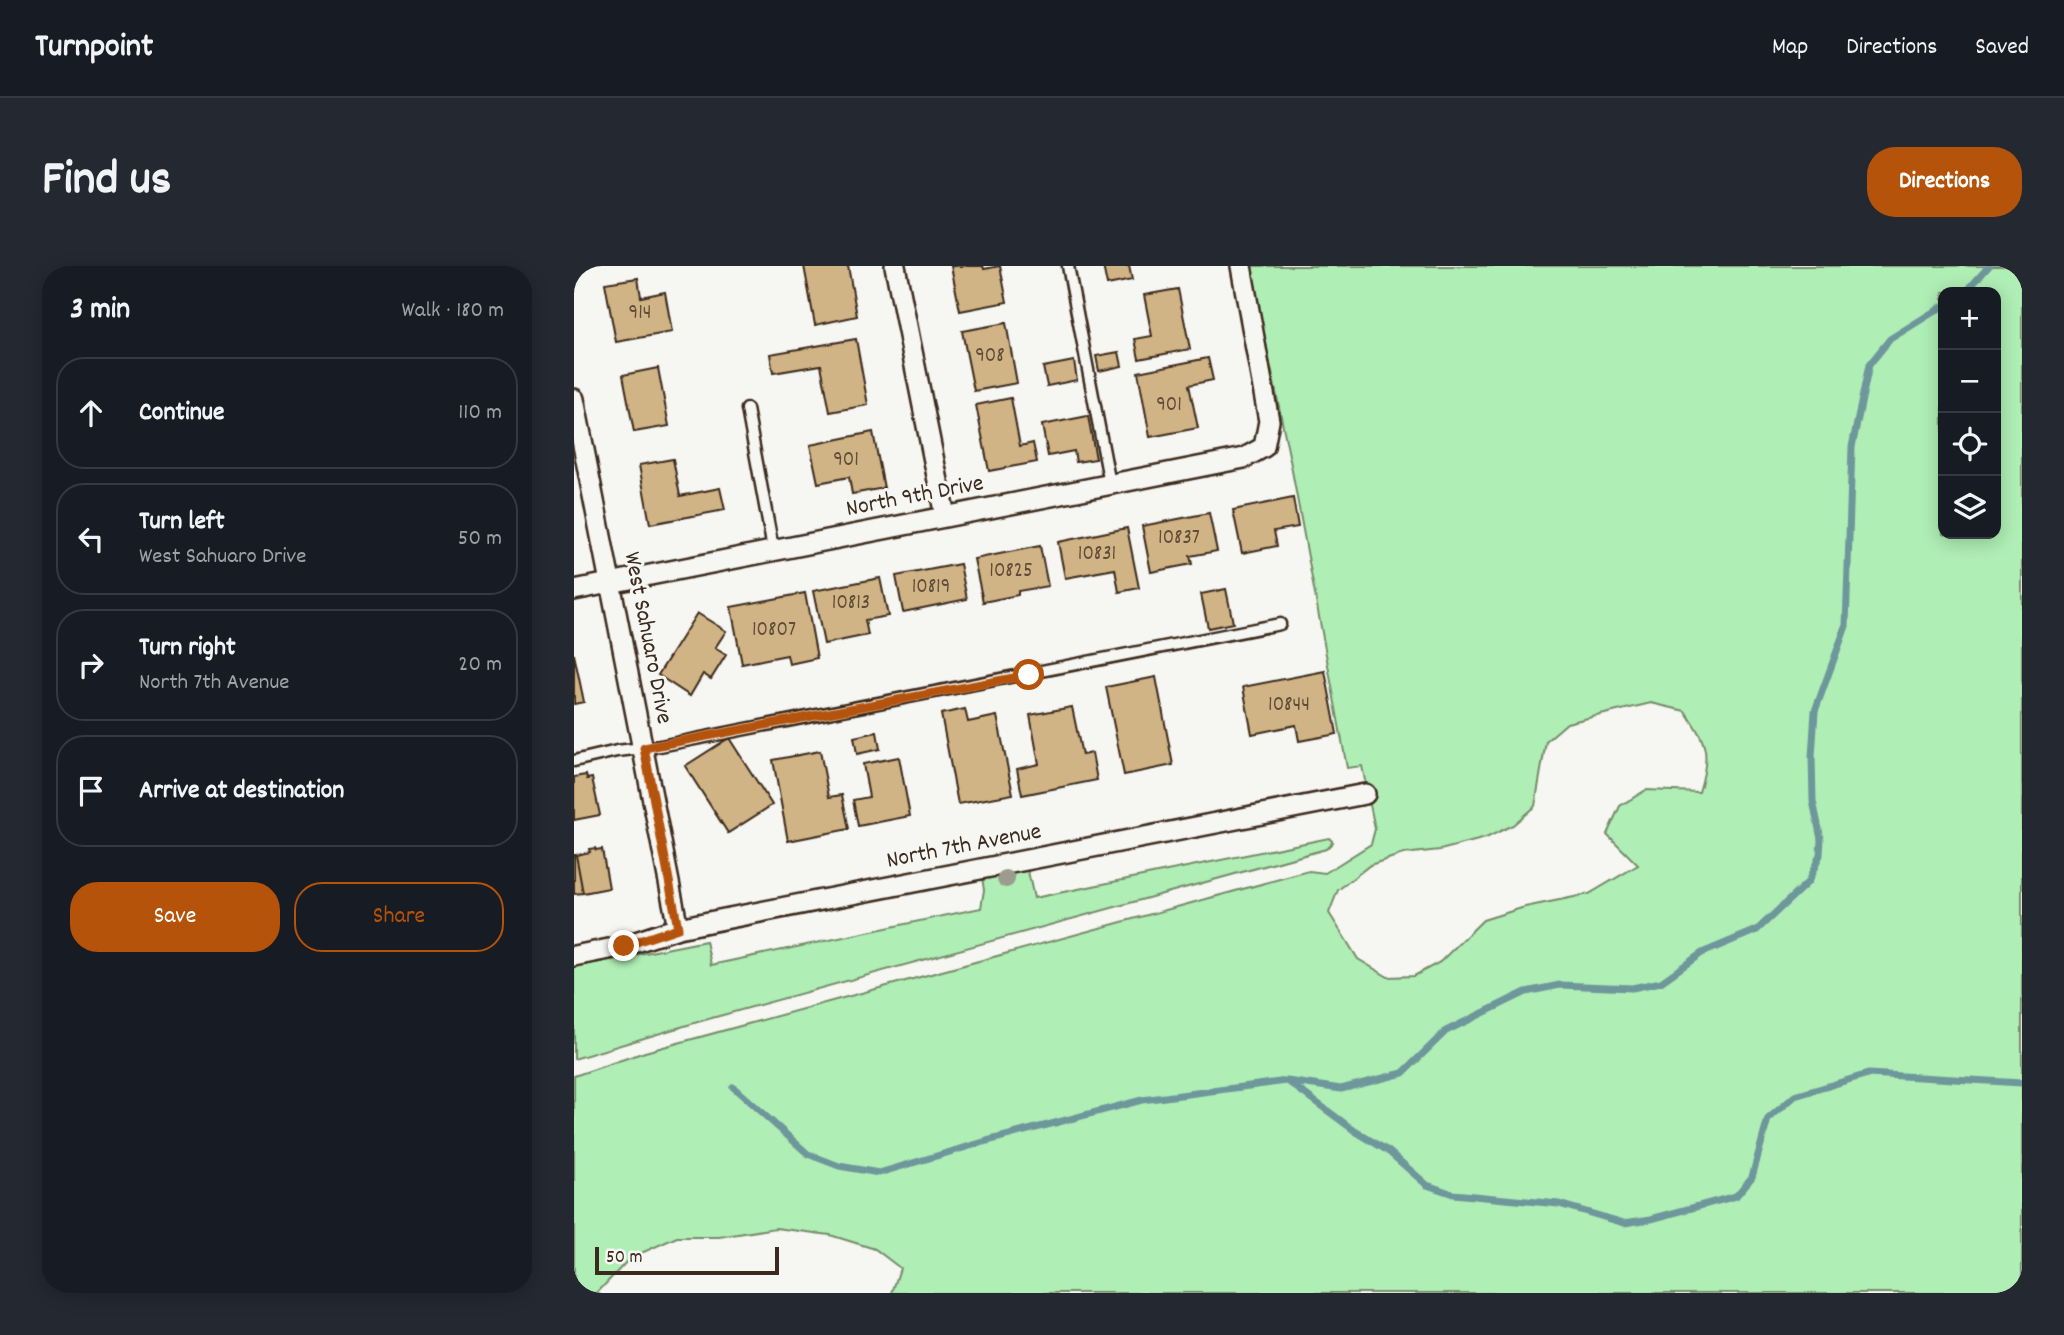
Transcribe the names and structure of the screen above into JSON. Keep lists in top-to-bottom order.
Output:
{
  "streets": {
    "street": ["North 9th Drive", "West Sahuaro Drive", "North 7th Avenue"]
  },
  "crossings": [
    ["North 9th Drive", "West Sahuaro Drive"],
    ["West Sahuaro Drive", "North 7th Avenue"]
  ],
  "house_numbers": [
    "914",
    "908",
    "901",
    "901",
    "10837",
    "10831",
    "10825",
    "10819",
    "10813",
    "10807",
    "10844"
  ],
  "scale_bar": "50 m",
  "page": {
    "header": "Turnpoint",
    "nav": ["Map", "Directions", "Saved"],
    "title": "Find us",
    "buttons": [
      "Directions",
      ["Save", "Share"]
    ],
    "heading": ["3 min", "Walk · 180 m"],
    "map_buttons": ["+", "−"],
    "list": [
      ["Continue", "110 m"],
      ["Turn left", "West Sahuaro Drive", "50 m"],
      ["Turn right", "North 7th Avenue", "20 m"],
      "Arrive at destination"
    ],
    "scale": "50 m"
  }
}
